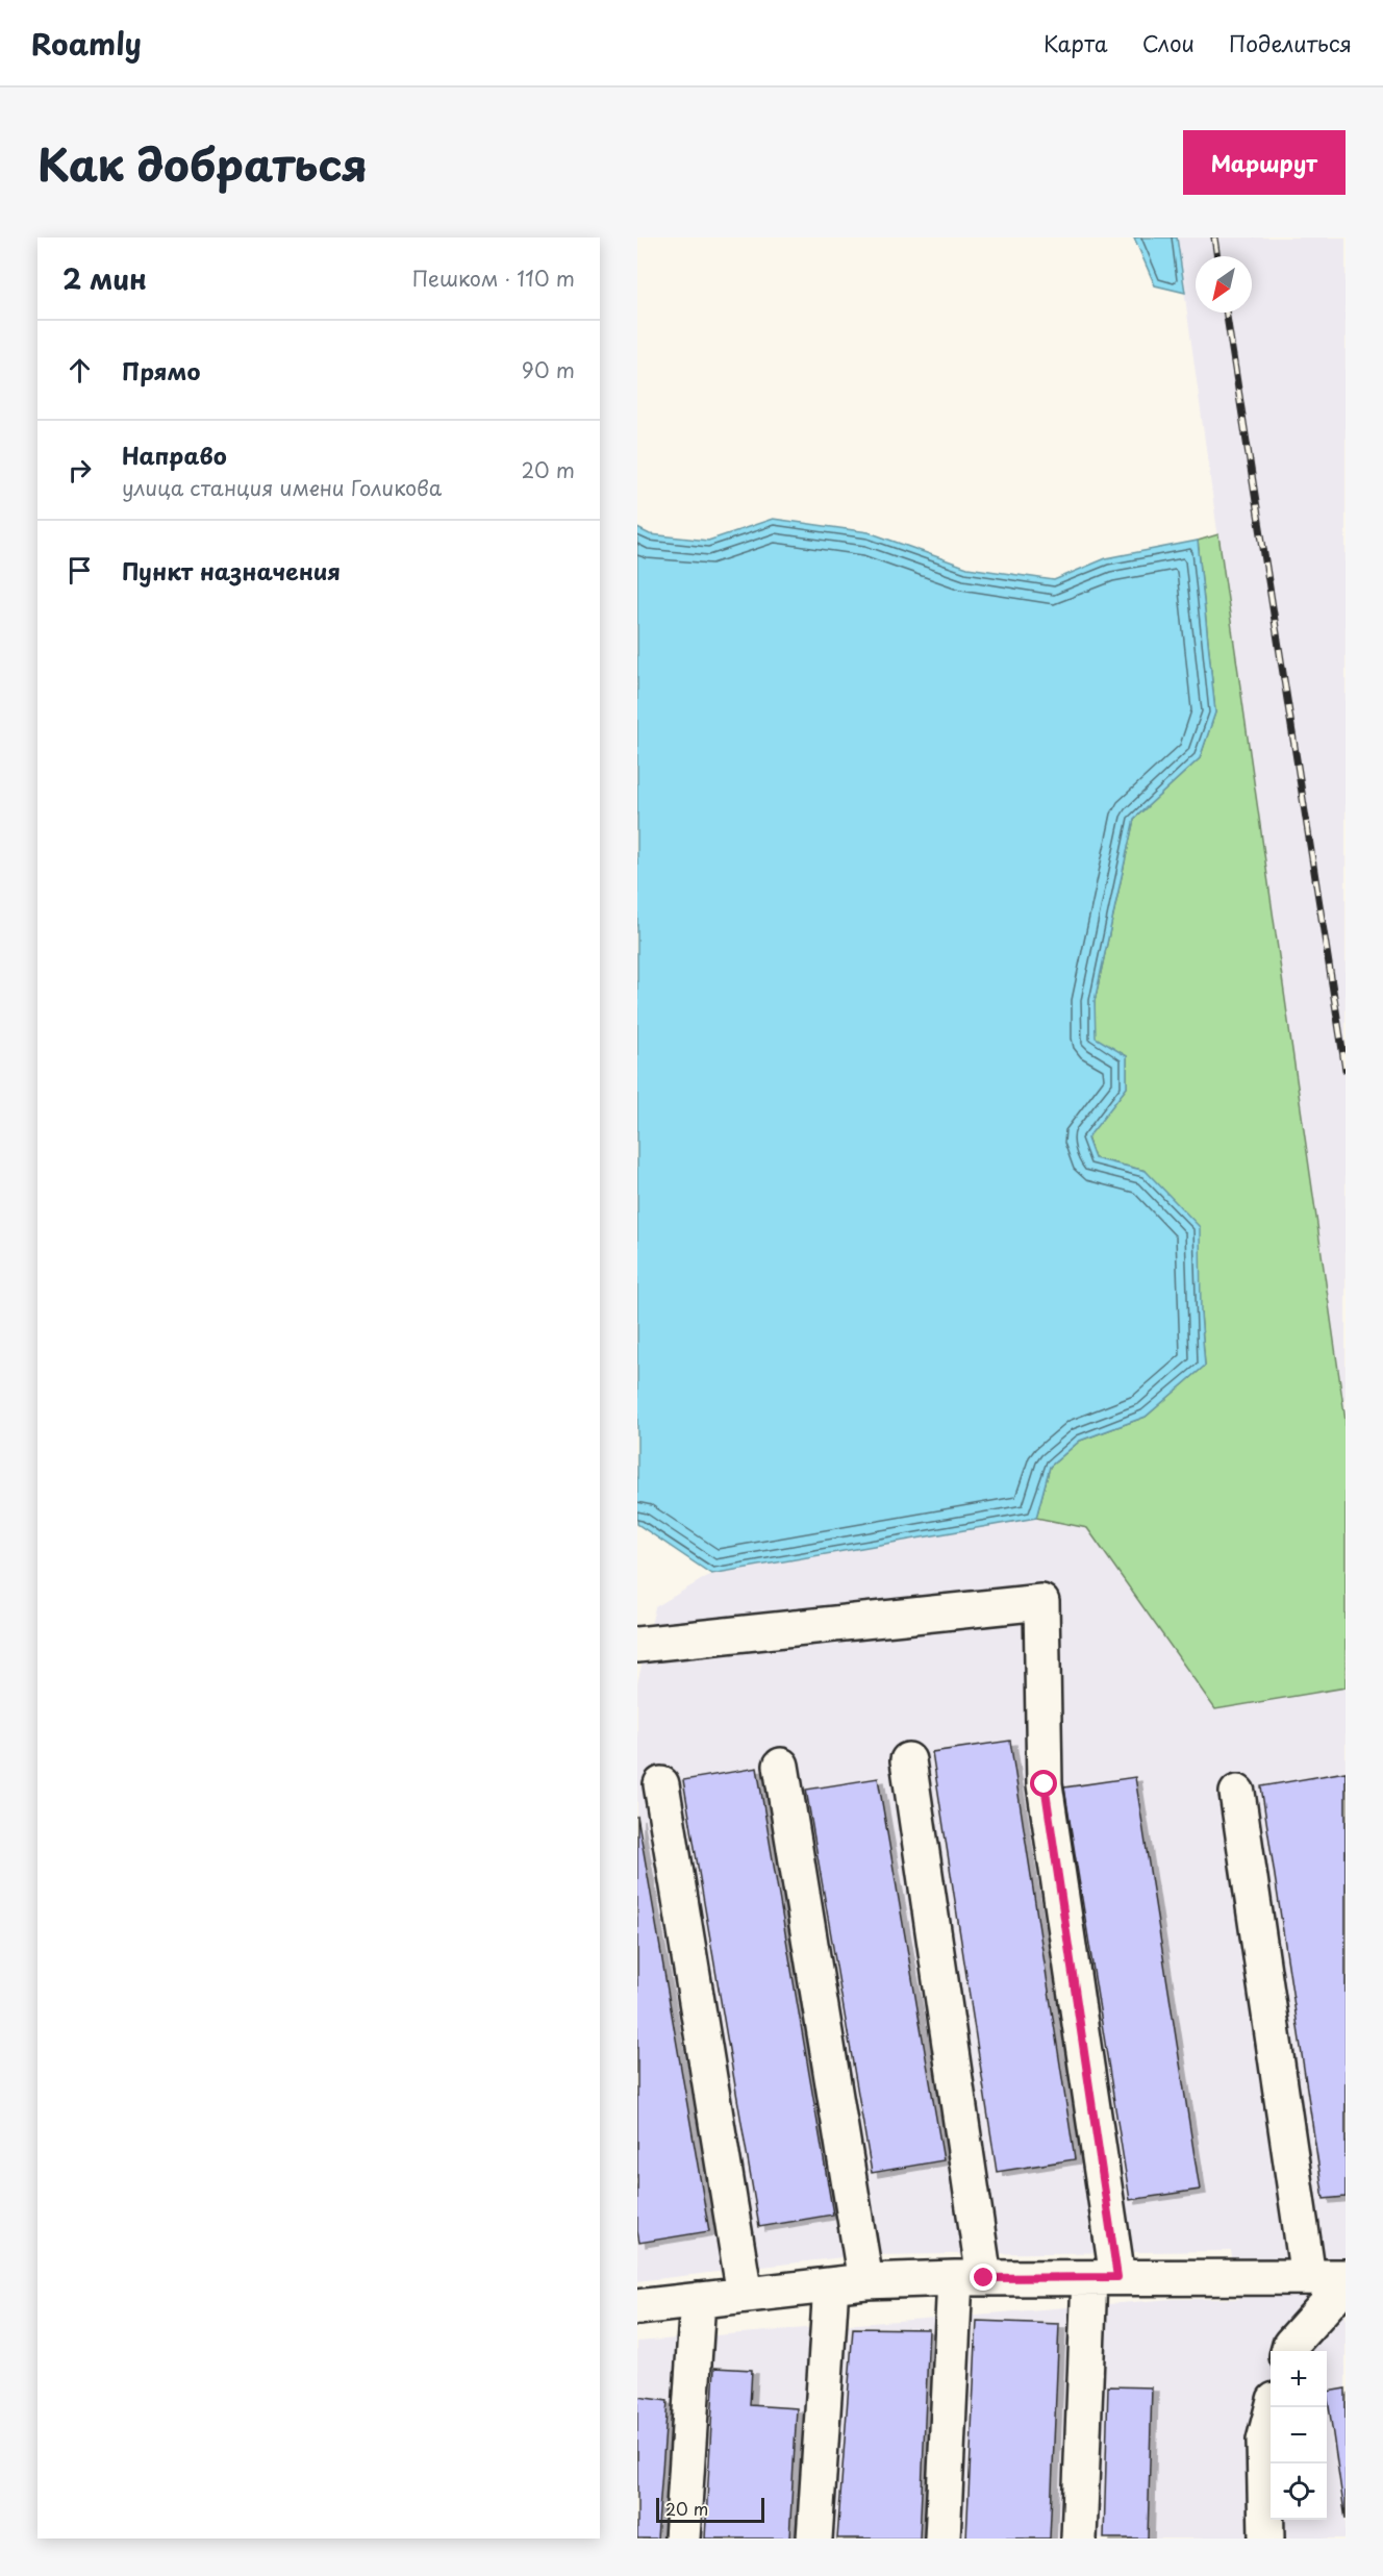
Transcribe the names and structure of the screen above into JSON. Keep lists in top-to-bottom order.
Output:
{
  "scale_bar": "20 m",
  "north": "bottom left",
  "page": {
    "header": "Roamly",
    "nav": ["Карта", "Слои", "Поделиться"],
    "title": "Как добраться",
    "buttons": "Маршрут",
    "heading": ["2 мин", "Пешком · 110 m"],
    "list": [
      ["Прямо", "90 m"],
      ["Направо", "улица станция имени Голикова", "20 m"],
      "Пункт назначения"
    ],
    "map_buttons": ["+", "−"],
    "scale": "20 m"
  }
}
